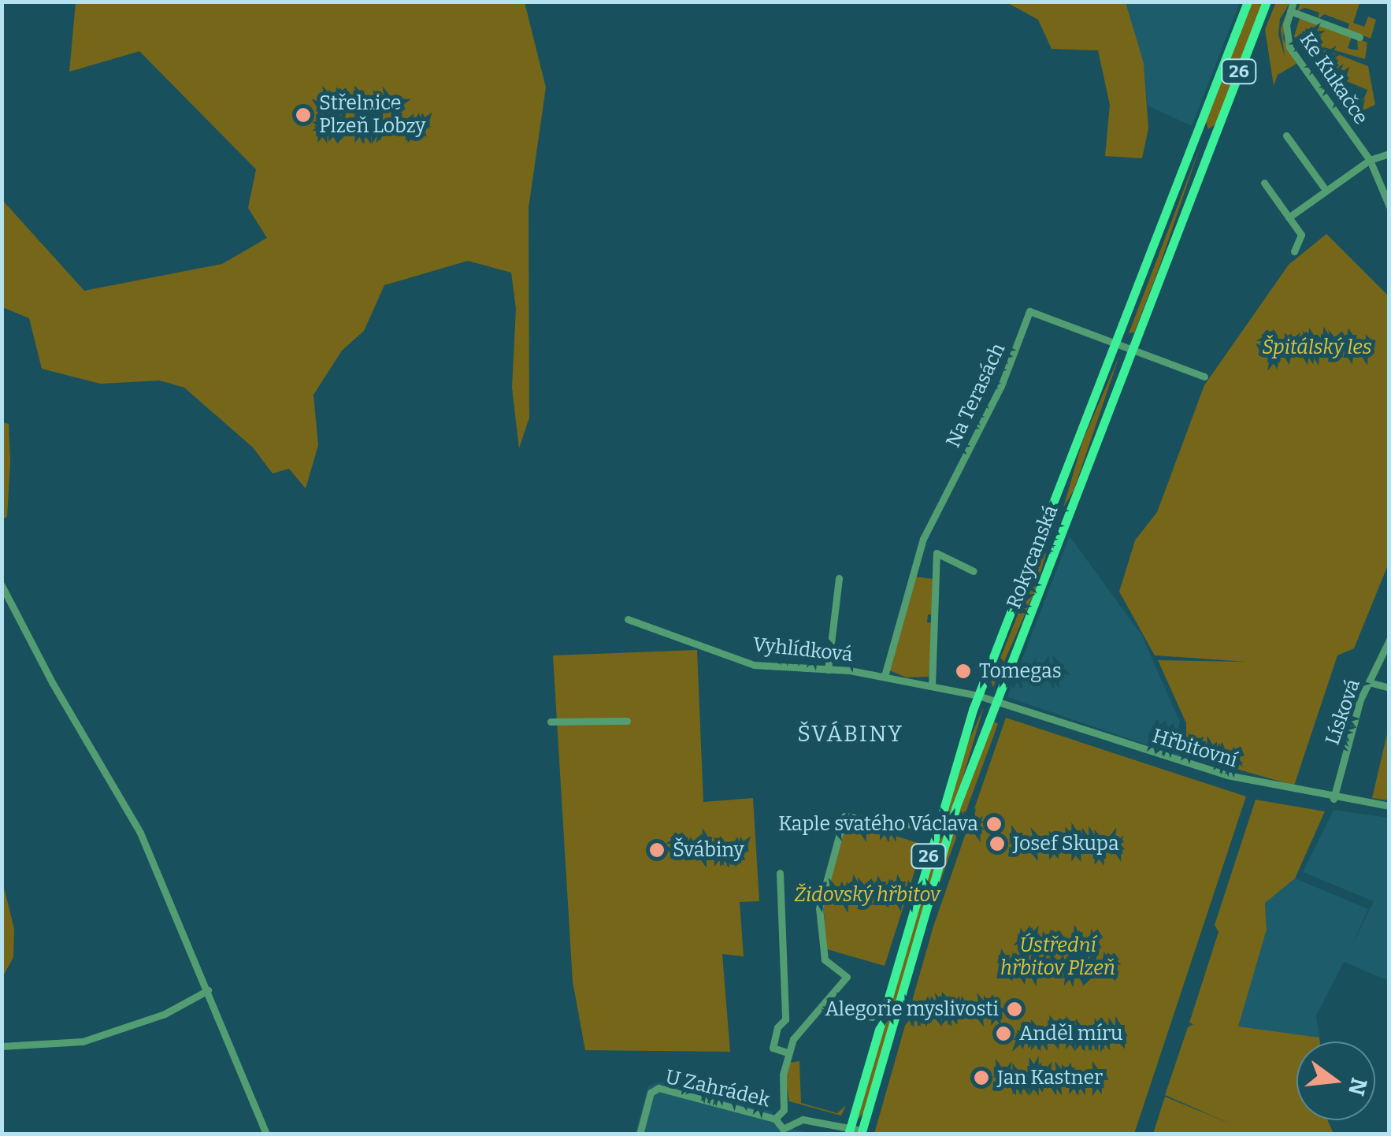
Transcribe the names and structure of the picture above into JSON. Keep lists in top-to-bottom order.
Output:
{
  "streets": {
    "main road": ["26", "Rokycanská"],
    "street": [
      "Ke Kukačce",
      "Na Terasách",
      "Vyhlídková",
      "Lísková",
      "Hřbitovní",
      "U Zahrádek"
    ]
  },
  "crossings": [
    ["Na Terasách", "Rokycanská"],
    ["Na Terasách", "Vyhlídková"],
    ["Rokycanská", "Vyhlídková"],
    ["Rokycanská", "Hřbitovní"],
    ["Vyhlídková", "Hřbitovní"],
    ["Lísková", "Hřbitovní"]
  ],
  "districts": ["ŠVÁBINY"],
  "parks": ["Špitálský les", "Židovský hřbitov", "Ústřední hřbitov Plzeň"],
  "places": [
    "Střelnice Plzeň Lobzy",
    "Tomegas",
    "Kaple svatého Václava",
    "Josef Skupa",
    "Švábiny",
    "Alegorie myslivosti",
    "Anděl míru",
    "Jan Kastner"
  ],
  "north": "right"
}
